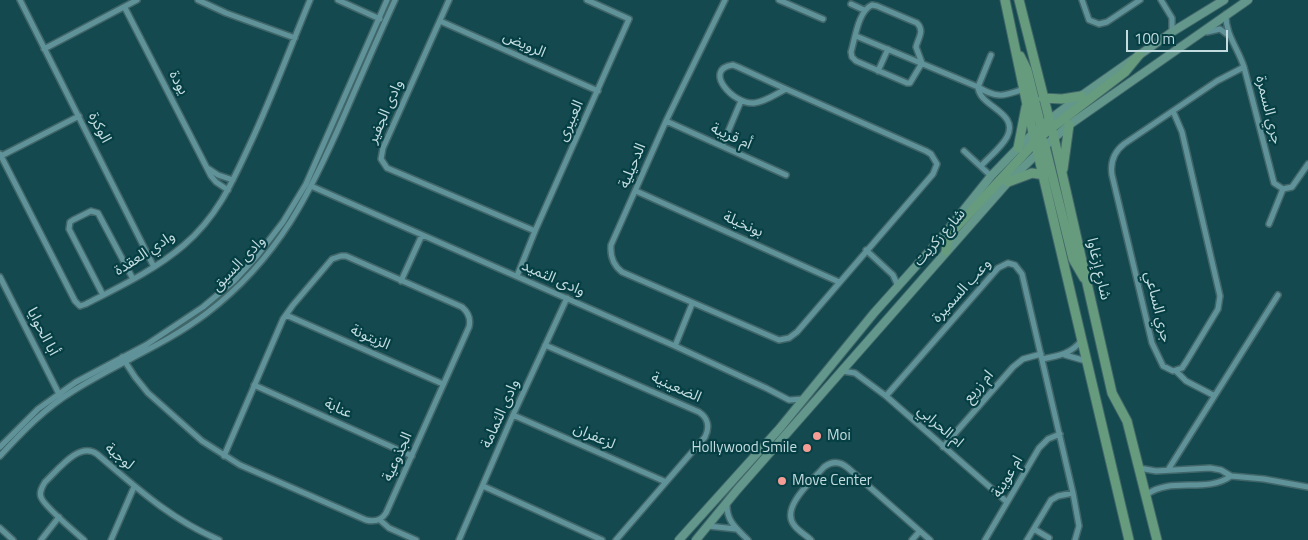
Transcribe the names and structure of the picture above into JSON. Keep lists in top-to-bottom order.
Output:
{
  "streets": {
    "main road": ["شارع زكريت", "شارع إزغاوا"],
    "street": [
      "الرويض",
      "يودة",
      "جري السمرة",
      "وادى الجفير",
      "العبيرى",
      "الوكرة",
      "أم قريبة",
      "الدحيلية",
      "بونخيلة",
      "وادي العقدة",
      "وادى السيق",
      "وادى الثميد",
      "وعب السميرة",
      "جري الساعي",
      "أبا الحوايا",
      "الزيتونة",
      "ام زريع",
      "الضعينية",
      "عنابة",
      "وادى الثمامة",
      "ام الحرابي",
      "لزعفران",
      "لوجبة",
      "الجذوعية",
      "ام عوينة"
    ]
  },
  "crossings": [
    ["الرويض", "وادى الجفير"],
    ["الرويض", "العبيرى"],
    ["يودة", "وادي العقدة"],
    ["جري السمرة", "شارع زكريت"],
    ["جري السمرة", "جري الساعي"],
    ["وادى الجفير", "العبيرى"],
    ["العبيرى", "وادى الثميد"],
    ["الوكرة", "وادي العقدة"],
    ["أم قريبة", "الدحيلية"],
    ["الدحيلية", "بونخيلة"],
    ["شارع زكريت", "شارع إزغاوا"],
    ["شارع زكريت", "ام الحرابي"],
    ["وادى السيق", "وادى الثميد"],
    ["وادى السيق", "أبا الحوايا"],
    ["وادى الثميد", "وادى الثمامة"],
    ["وعب السميرة", "ام زريع"],
    ["وعب السميرة", "ام الحرابي"],
    ["وعب السميرة", "ام عوينة"],
    ["الزيتونة", "الجذوعية"],
    ["ام زريع", "ام الحرابي"],
    ["الضعينية", "وادى الثمامة"],
    ["الضعينية", "لزعفران"],
    ["عنابة", "الجذوعية"],
    ["وادى الثمامة", "لزعفران"],
    ["ام الحرابي", "ام عوينة"]
  ],
  "places": ["Moi", "Hollywood Smile", "Move Center"],
  "scale_bar": "100 m"
}
